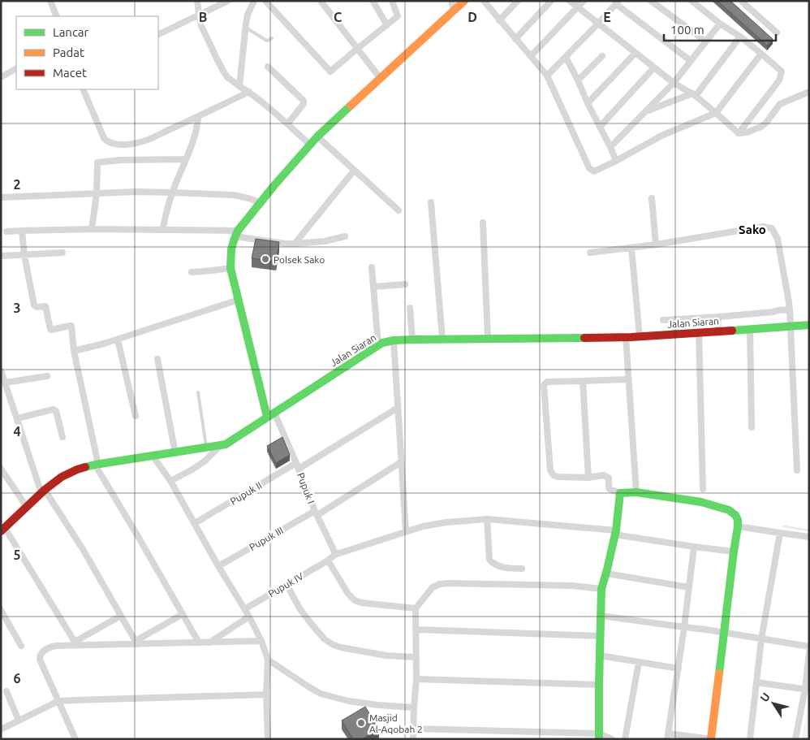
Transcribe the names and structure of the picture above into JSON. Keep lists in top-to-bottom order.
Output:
{
  "streets": {
    "street": [
      "Jalan Siaran",
      "Pupuk I",
      "Pupuk II",
      "Pupuk III",
      "Pupuk IV"
    ]
  },
  "crossings": [
    ["Jalan Siaran", "Pupuk I"],
    ["Pupuk I", "Pupuk II"],
    ["Pupuk I", "Pupuk III"]
  ],
  "districts": ["Sako"],
  "places": ["Polsek Sako", "Masjid Al-Aqobah 2"],
  "legend": ["Lancar", "Padat", "Macet"],
  "scale_bar": "100 m",
  "north": "top left",
  "grid": {
    "columns": [
      "B",
      "C",
      "D",
      "E"
    ],
    "rows": [
      "2",
      "3",
      "4",
      "5",
      "6"
    ]
  }
}
